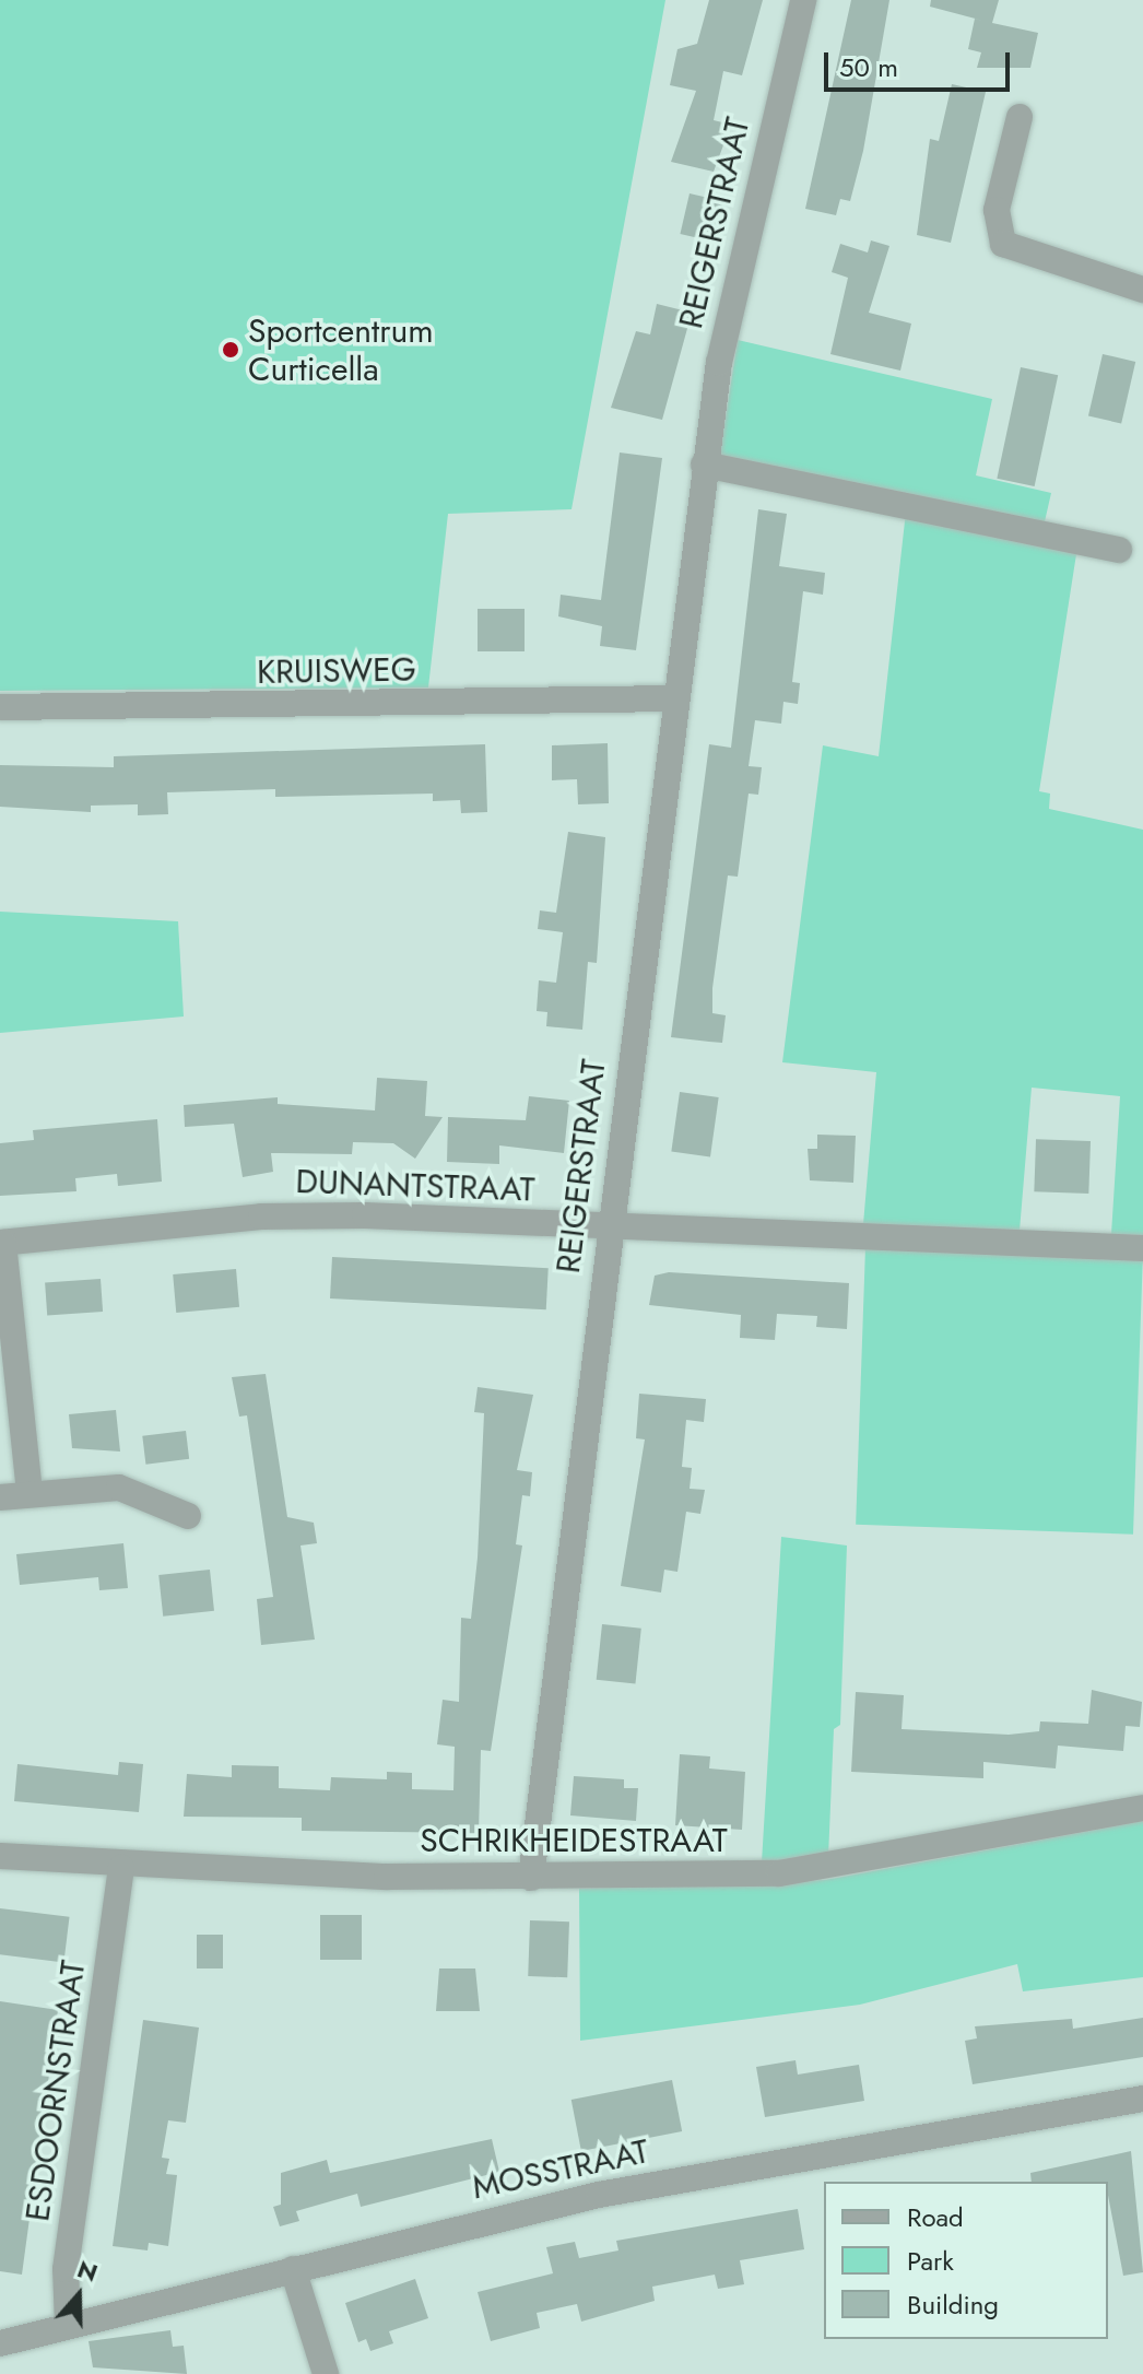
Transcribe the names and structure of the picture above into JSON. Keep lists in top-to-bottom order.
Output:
{
  "streets": {
    "street": [
      "REIGERSTRAAT",
      "KRUISWEG",
      "DUNANTSTRAAT",
      "SCHRIKHEIDESTRAAT",
      "ESDOORNSTRAAT",
      "MOSSTRAAT"
    ]
  },
  "crossings": [
    ["REIGERSTRAAT", "KRUISWEG"],
    ["REIGERSTRAAT", "DUNANTSTRAAT"],
    ["REIGERSTRAAT", "SCHRIKHEIDESTRAAT"],
    ["SCHRIKHEIDESTRAAT", "ESDOORNSTRAAT"],
    ["ESDOORNSTRAAT", "MOSSTRAAT"]
  ],
  "places": ["Sportcentrum Curticella"],
  "legend": ["Road", "Park", "Building"],
  "scale_bar": "50 m",
  "north": "top"
}
